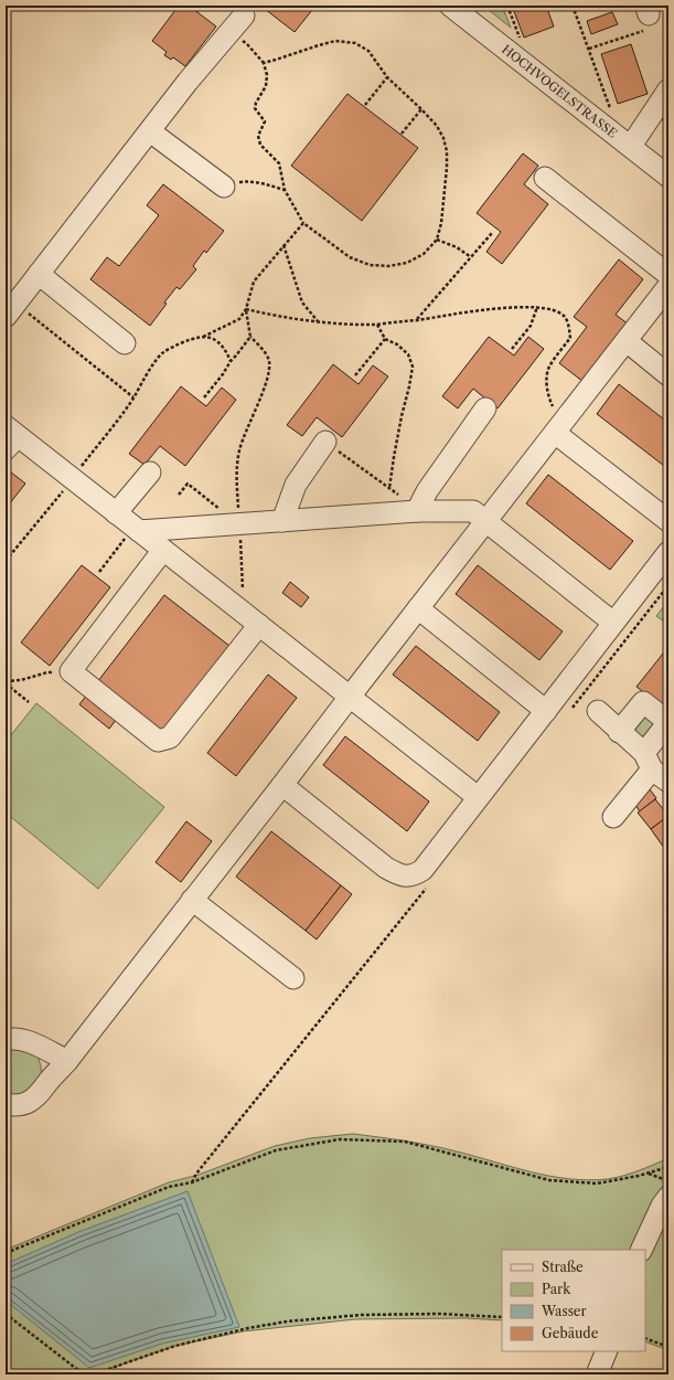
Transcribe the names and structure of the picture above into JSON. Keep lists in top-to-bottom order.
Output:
{
  "streets": {
    "street": ["HOCHVOGELSTRASSE"]
  },
  "legend": [
    "Straße",
    "Park",
    "Wasser",
    "Gebäude"
  ]
}
